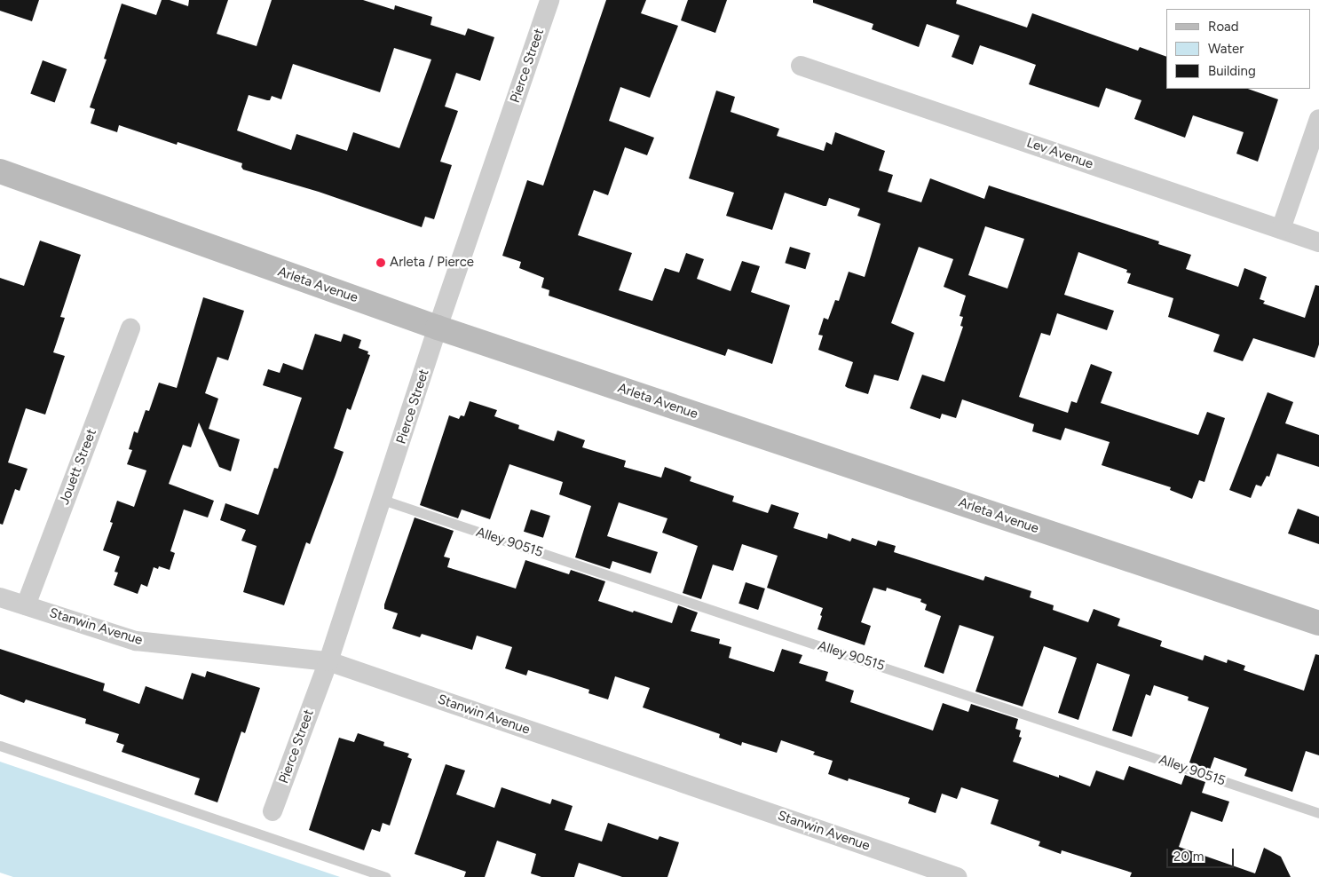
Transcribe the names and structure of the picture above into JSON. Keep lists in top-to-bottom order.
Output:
{
  "streets": {
    "main road": ["Arleta Avenue"],
    "street": [
      "Pierce Street",
      "Lev Avenue",
      "Jouett Street",
      "Stanwin Avenue"
    ],
    "lane": ["Alley 90515"]
  },
  "crossings": [
    ["Pierce Street", "Arleta Avenue"],
    ["Pierce Street", "Alley 90515"],
    ["Pierce Street", "Stanwin Avenue"],
    ["Jouett Street", "Stanwin Avenue"]
  ],
  "places": ["Arleta / Pierce"],
  "legend": ["Road", "Water", "Building"],
  "scale_bar": "20 m"
}
